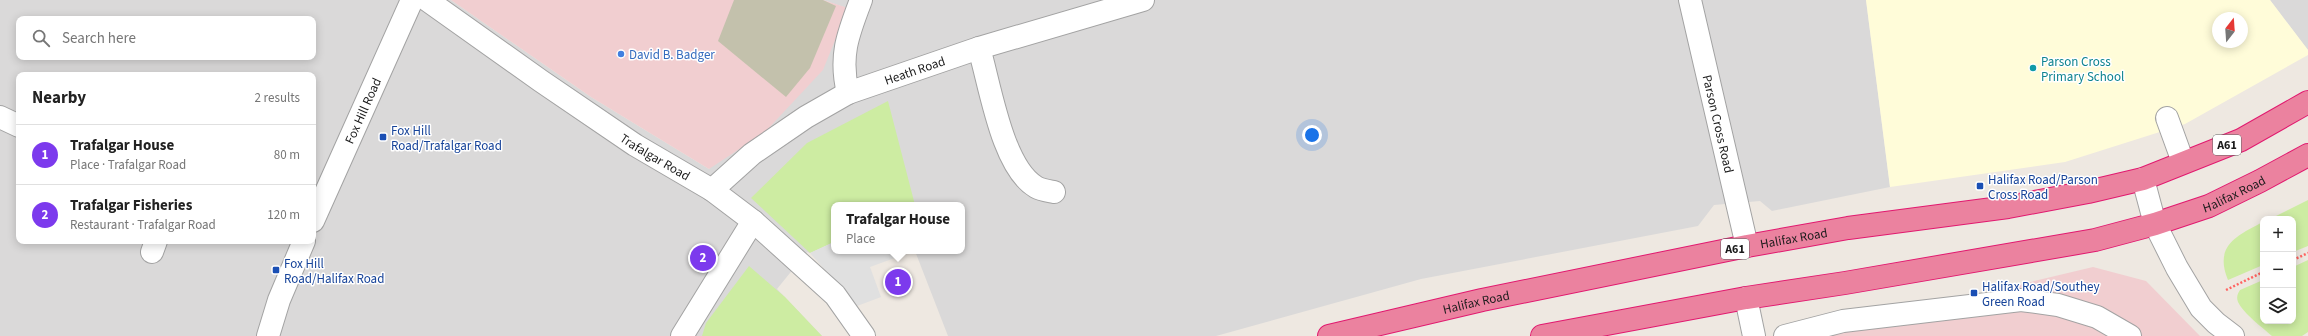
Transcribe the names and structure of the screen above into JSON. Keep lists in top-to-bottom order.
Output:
{
  "streets": {
    "highway": ["A61", "Halifax Road"],
    "street": [
      "Heath Road",
      "Fox Hill Road",
      "Parson Cross Road",
      "Trafalgar Road"
    ]
  },
  "crossings": [
    ["Heath Road", "Trafalgar Road"],
    ["Parson Cross Road", "Halifax Road"]
  ],
  "places": {
    "other": ["David B. Badger", "Parson Cross Primary School"],
    "transit": [
      "Fox Hill Road/Trafalgar Road",
      "Halifax Road/Parson Cross Road",
      "Fox Hill Road/Halifax Road",
      "Halifax Road/Southey Green Road"
    ]
  },
  "north": "top",
  "page": {
    "search": "Search here",
    "heading": ["Nearby", "2 results"],
    "list": [
      {
        "mark": "1",
        "name": "Trafalgar House",
        "note": "Place · Trafalgar Road",
        "value": "80 m"
      },
      {
        "mark": "2",
        "name": "Trafalgar Fisheries",
        "note": "Restaurant · Trafalgar Road",
        "value": "120 m"
      }
    ],
    "popup": ["Trafalgar House", "Place"],
    "map_buttons": ["+", "−"],
    "pins": ["2", "1"]
  }
}
